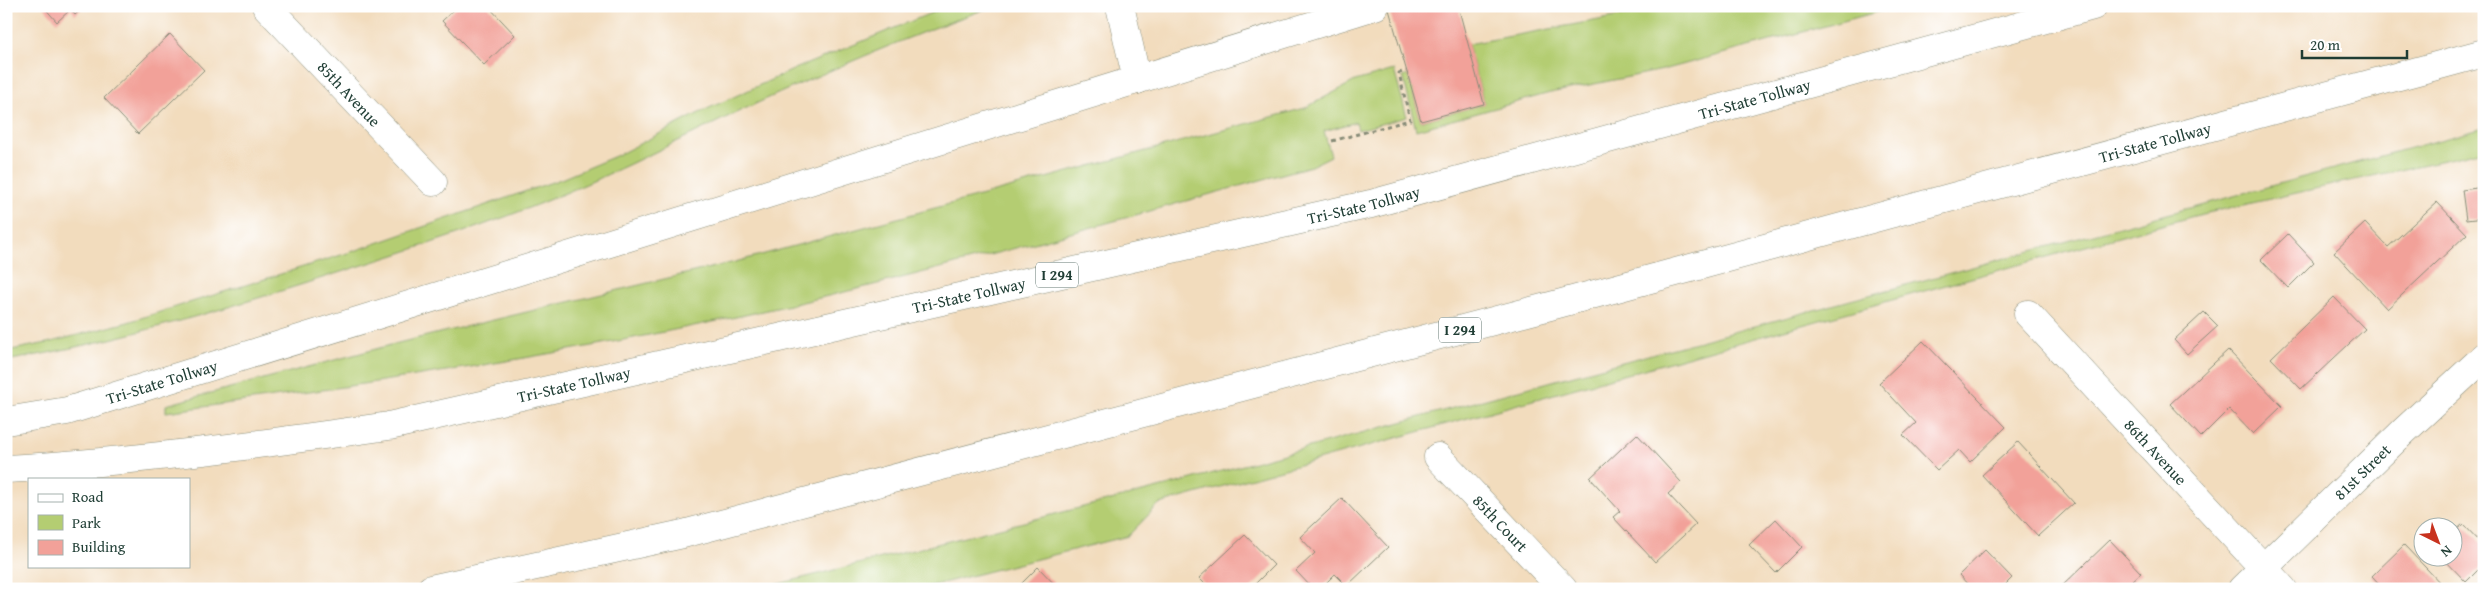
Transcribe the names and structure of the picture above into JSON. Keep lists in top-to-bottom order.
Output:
{
  "streets": {
    "main road": [
      "85th Avenue",
      "Tri-State Tollway",
      "I 294",
      "86th Avenue",
      "81st Street",
      "85th Court"
    ]
  },
  "crossings": [
    ["86th Avenue", "81st Street"]
  ],
  "legend": ["Road", "Park", "Building"],
  "scale_bar": "20 m",
  "north": "bottom right"
}
